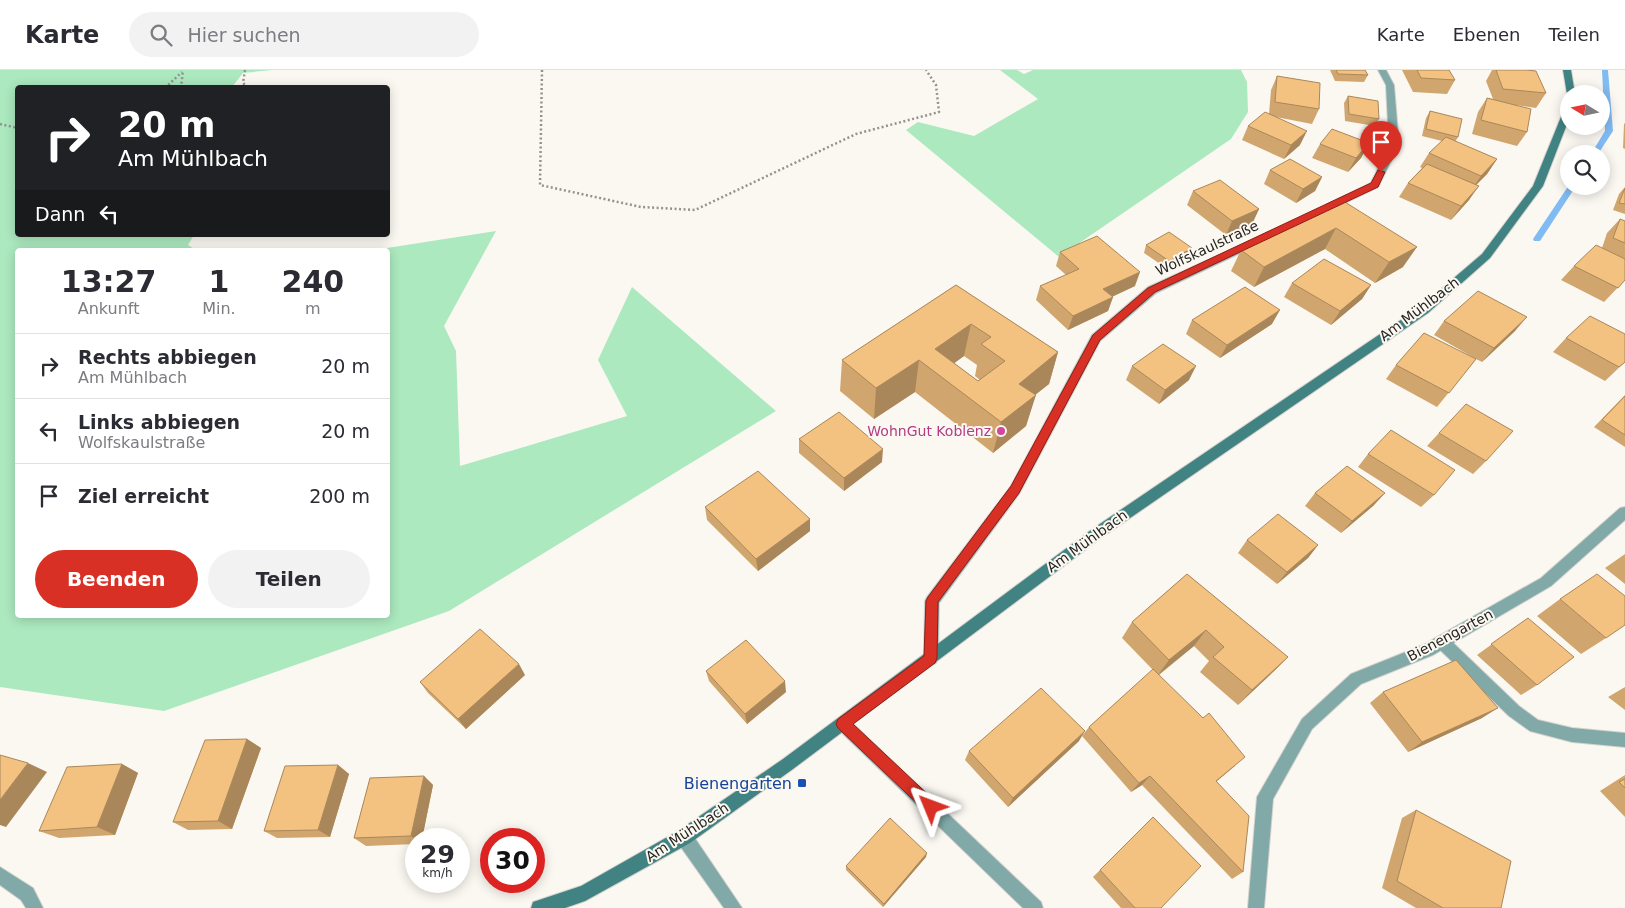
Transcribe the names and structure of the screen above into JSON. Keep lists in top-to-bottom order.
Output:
{
  "streets": {
    "street": ["Wolfskaulstraße", "Am Mühlbach", "Bienengarten"]
  },
  "crossings": [
    ["Wolfskaulstraße", "Am Mühlbach"]
  ],
  "places": {
    "other": ["WohnGut Koblenz"],
    "transit": ["Bienengarten"]
  },
  "north": "left",
  "page": {
    "header": "Karte",
    "search": "Hier suchen",
    "nav": ["Karte", "Ebenen", "Teilen"],
    "turn": ["20 m", "Am Mühlbach"],
    "then": "Dann",
    "eta": [
      "13:27",
      "Ankunft",
      "1",
      "Min.",
      "240",
      "m"
    ],
    "list": [
      {
        "name": "Rechts abbiegen",
        "note": "Am Mühlbach",
        "value": "20 m"
      },
      {
        "name": "Links abbiegen",
        "note": "Wolfskaulstraße",
        "value": "20 m"
      },
      {
        "name": "Ziel erreicht",
        "value": "200 m"
      }
    ],
    "buttons": ["Beenden", "Teilen"],
    "speed": "29 km/h",
    "limit": "30"
  }
}
